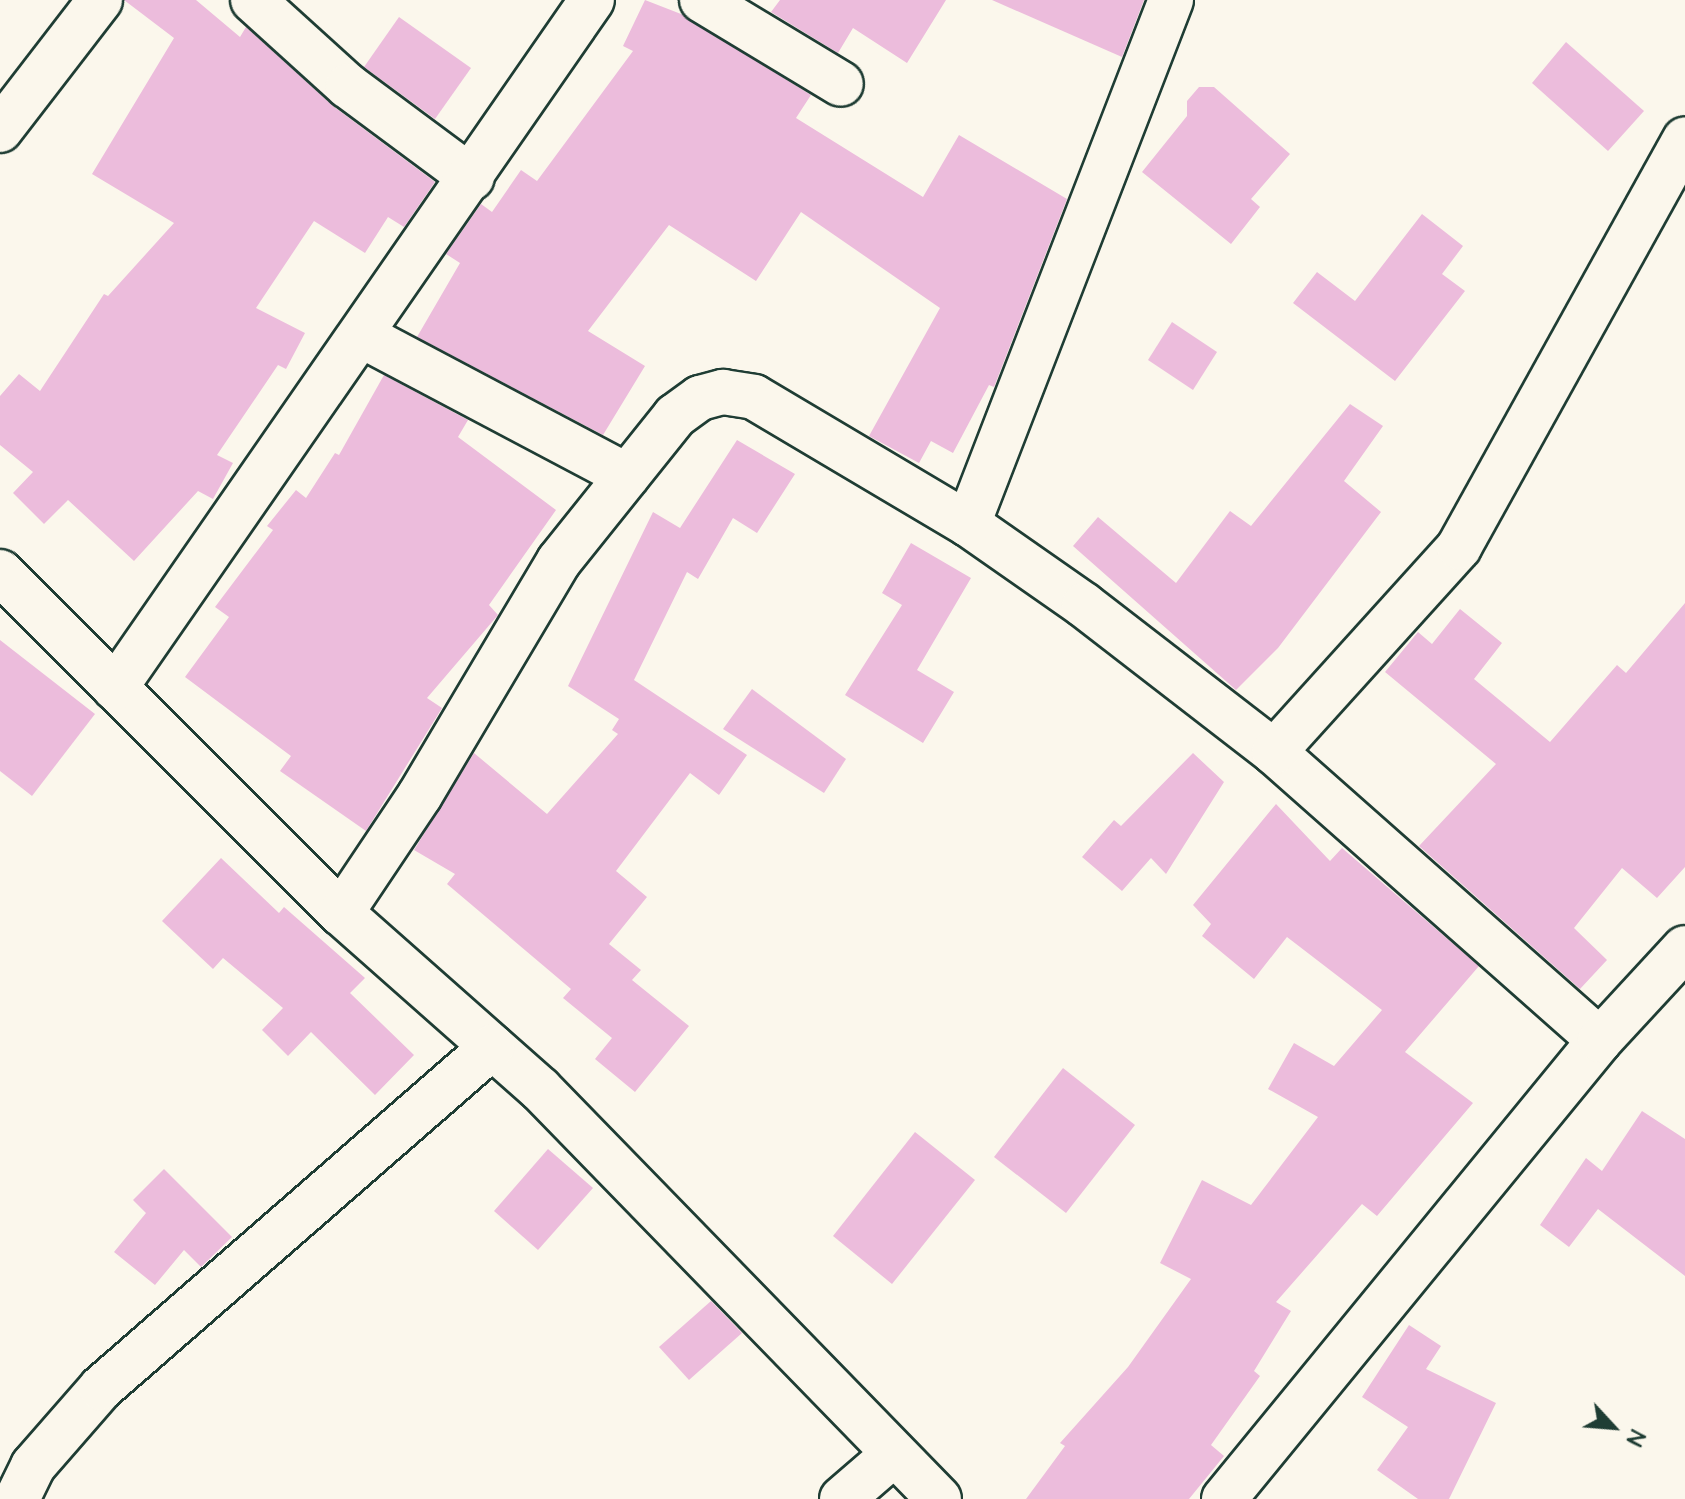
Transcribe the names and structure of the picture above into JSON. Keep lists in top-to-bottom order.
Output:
{
  "north": "bottom right"
}
